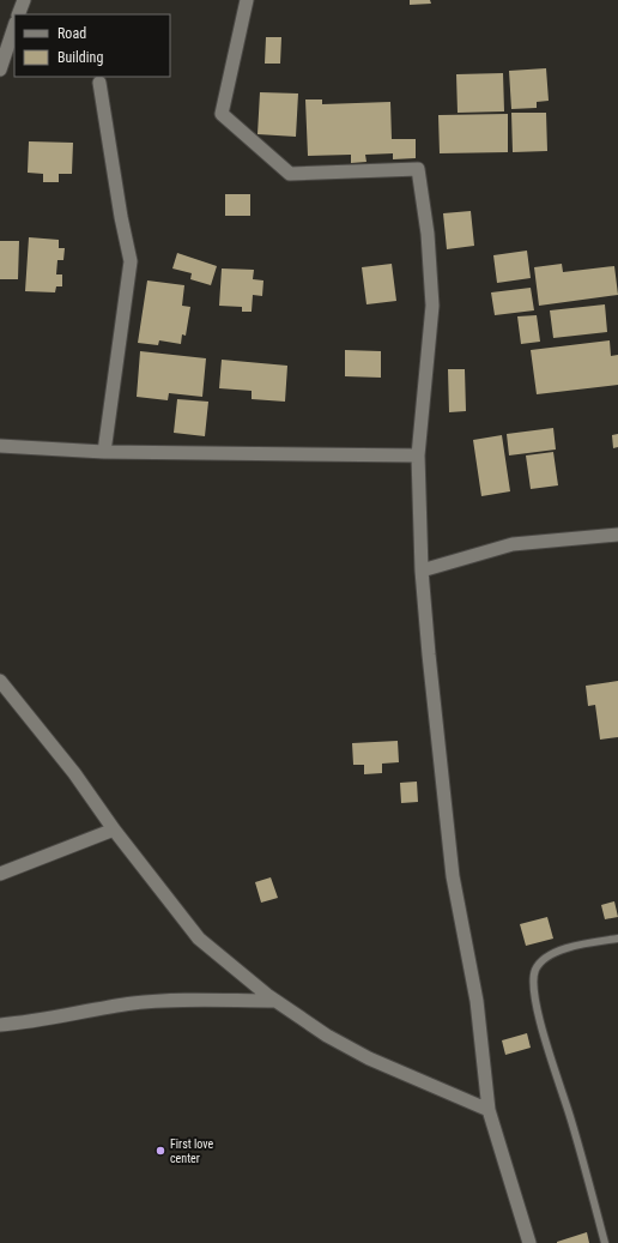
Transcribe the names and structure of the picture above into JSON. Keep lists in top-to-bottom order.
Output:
{
  "places": ["First love center"],
  "legend": ["Road", "Building"]
}
